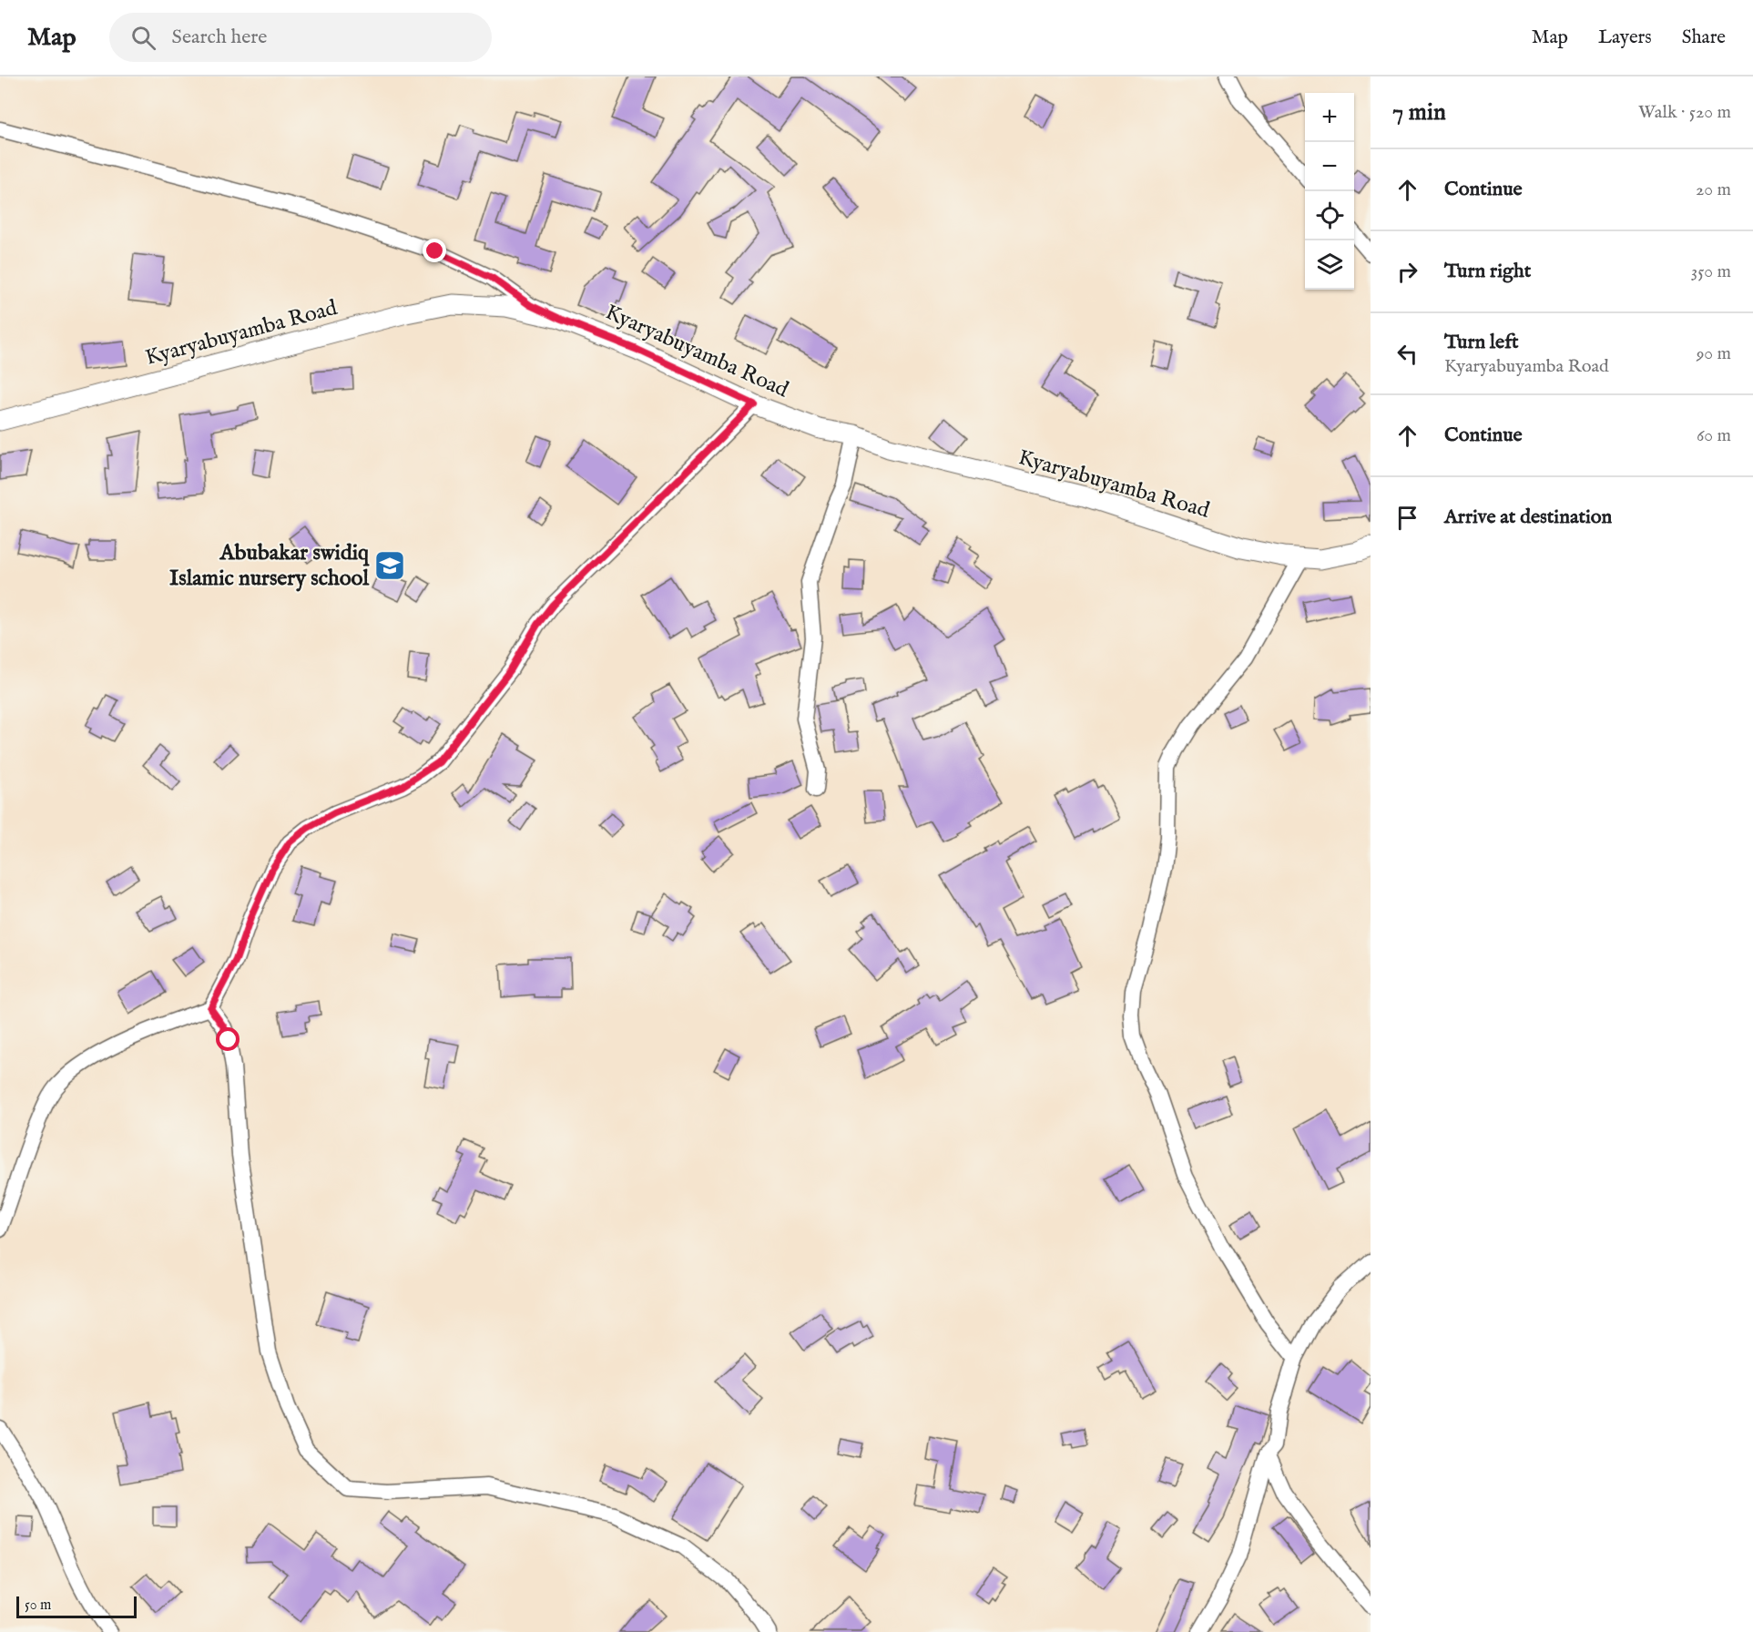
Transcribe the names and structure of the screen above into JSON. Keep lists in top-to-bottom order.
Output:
{
  "streets": {
    "street": ["Kyaryabuyamba Road"]
  },
  "places": {
    "school or university": ["Abubakar swidiq Islamic nursery school"]
  },
  "scale_bar": "50 m",
  "page": {
    "header": "Map",
    "search": "Search here",
    "nav": ["Map", "Layers", "Share"],
    "heading": ["7 min", "Walk · 520 m"],
    "map_buttons": ["+", "−"],
    "list": [
      ["Continue", "20 m"],
      ["Turn right", "350 m"],
      ["Turn left", "Kyaryabuyamba Road", "90 m"],
      ["Continue", "60 m"],
      "Arrive at destination"
    ],
    "scale": "50 m"
  }
}
